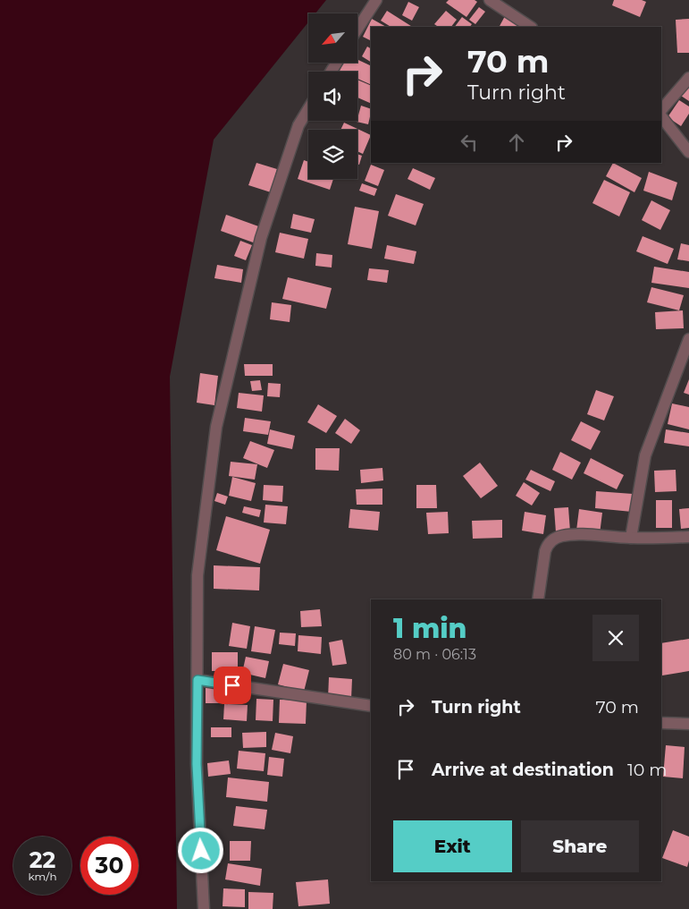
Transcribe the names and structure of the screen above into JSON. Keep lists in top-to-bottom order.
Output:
{
  "north": "bottom left",
  "page": {
    "turn": ["70 m", "Turn right"],
    "heading": ["1 min", "80 m · 06:13"],
    "list": [
      {
        "name": "Turn right",
        "value": "70 m"
      },
      {
        "name": "Arrive at destination",
        "value": "10 m"
      }
    ],
    "buttons": ["Exit", "Share"],
    "speed": "22 km/h",
    "limit": "30"
  }
}
